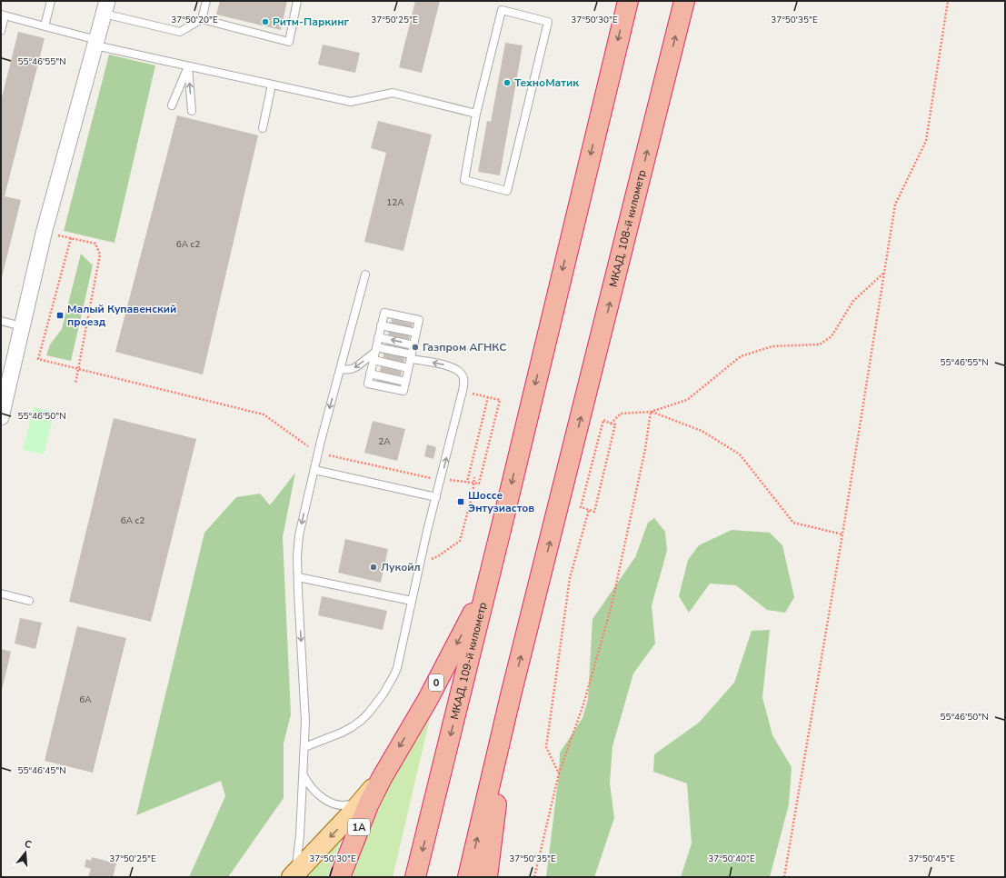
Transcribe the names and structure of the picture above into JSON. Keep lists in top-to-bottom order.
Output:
{
  "streets": {
    "highway": [
      "МКАД, 108-й километр",
      "МКАД, 109-й километр",
      "0",
      "1A"
    ]
  },
  "crossings": [
    ["МКАД, 109-й километр", "0"],
    ["0", "1A"]
  ],
  "one_way": ["МКАД, 108-й километр"],
  "places": {
    "other": [
      "Ритм-Паркинг",
      "ТехноМатик",
      "Газпром АГНКС",
      "Лукойл"
    ],
    "transit": ["Малый Купавенский проезд", "Шоссе Энтузиастов"]
  },
  "house_numbers": [
    "12А",
    "6A c2",
    "2А",
    "6А с2",
    "6А"
  ],
  "north": "top",
  "coordinates": [
    "37°50'20\"E",
    "37°50'25\"E",
    "37°50'30\"E",
    "37°50'35\"E",
    "55°46'55\"N",
    "55°46'50\"N",
    "55°46'45\"N",
    "37°50'40\"E",
    "37°50'45\"E"
  ]
}
